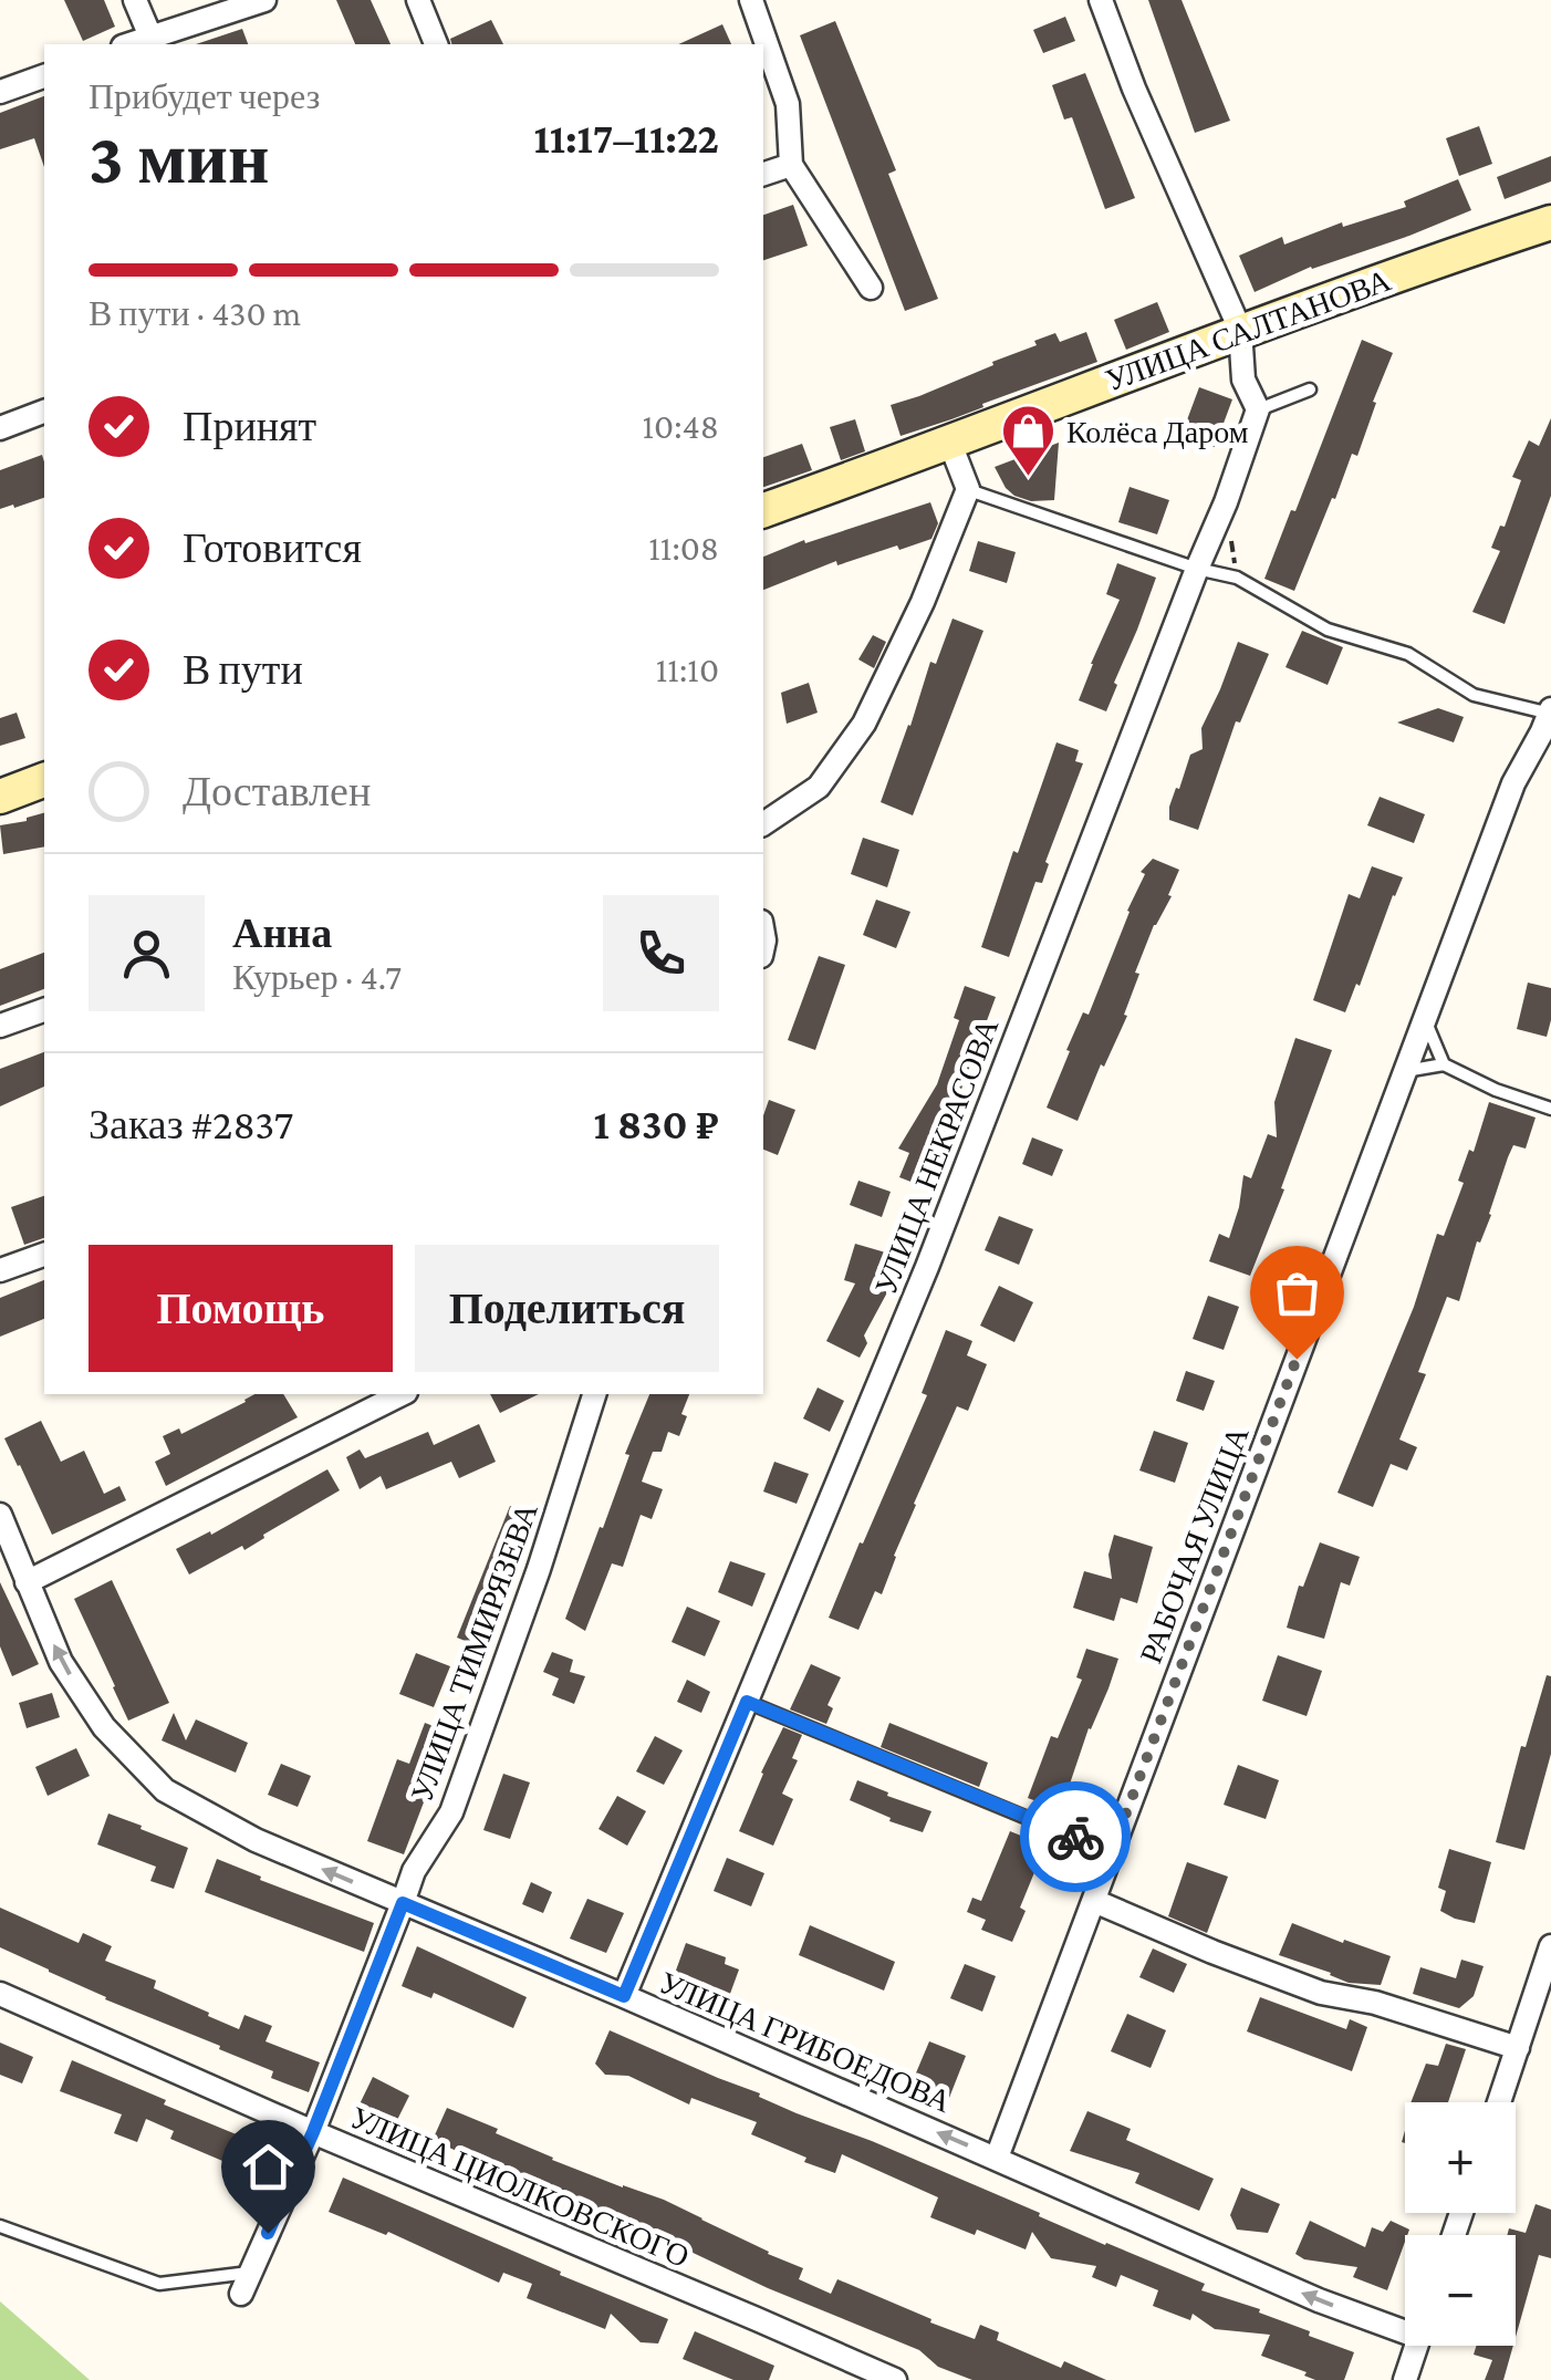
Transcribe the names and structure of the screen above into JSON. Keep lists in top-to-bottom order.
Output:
{
  "streets": {
    "main road": ["УЛИЦА САЛТАНОВА"],
    "street": [
      "УЛИЦА НЕКРАСОВА",
      "РАБОЧАЯ УЛИЦА",
      "УЛИЦА ТИМИРЯЗЕВА",
      "УЛИЦА ГРИБОЕДОВА",
      "УЛИЦА ЦИОЛКОВСКОГО"
    ]
  },
  "crossings": [
    ["УЛИЦА НЕКРАСОВА", "УЛИЦА ГРИБОЕДОВА"],
    ["РАБОЧАЯ УЛИЦА", "УЛИЦА ГРИБОЕДОВА"],
    ["УЛИЦА ТИМИРЯЗЕВА", "УЛИЦА ГРИБОЕДОВА"],
    ["УЛИЦА ТИМИРЯЗЕВА", "УЛИЦА ЦИОЛКОВСКОГО"]
  ],
  "one_way": ["УЛИЦА ГРИБОЕДОВА"],
  "places": {
    "shop": ["Колёса Даром"]
  },
  "page": {
    "heading": ["3 мин", "Прибудет через", "11:17–11:22"],
    "panel": [
      "Анна",
      "Курьер · 4.7",
      "Заказ #2837",
      "1 830 ₽"
    ],
    "bar": "В пути · 430 m",
    "list": [
      ["Принят", "10:48"],
      ["Готовится", "11:08"],
      ["В пути", "11:10"],
      "Доставлен"
    ],
    "buttons": ["Помощь", "Поделиться"],
    "map_buttons": ["+", "−"]
  }
}
